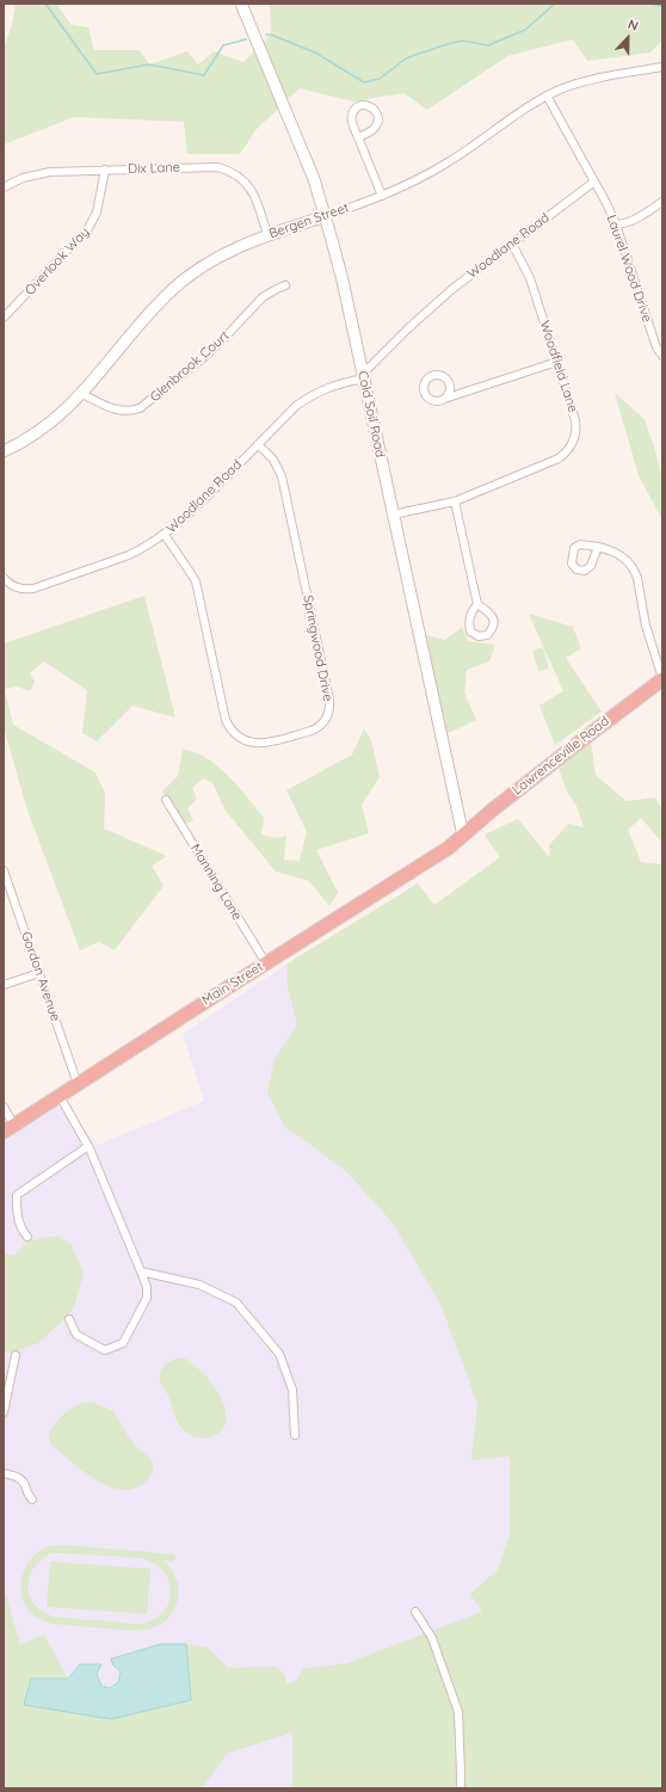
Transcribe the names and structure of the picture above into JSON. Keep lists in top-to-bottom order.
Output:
{
  "streets": {
    "highway": ["Lawrenceville Road", "Main Street"],
    "street": [
      "Dix Lane",
      "Bergen Street",
      "Woodlane Road",
      "Overlook Way",
      "Laurel Wood Drive",
      "Glenbrook Court",
      "Woodfield Lane",
      "Cold Soil Road",
      "Springwood Drive",
      "Manning Lane",
      "Gordon Avenue"
    ]
  },
  "crossings": [
    ["Dix Lane", "Bergen Street"],
    ["Dix Lane", "Overlook Way"],
    ["Bergen Street", "Laurel Wood Drive"],
    ["Bergen Street", "Glenbrook Court"],
    ["Bergen Street", "Cold Soil Road"],
    ["Woodlane Road", "Laurel Wood Drive"],
    ["Woodlane Road", "Woodfield Lane"],
    ["Woodlane Road", "Cold Soil Road"],
    ["Woodlane Road", "Springwood Drive"],
    ["Woodfield Lane", "Cold Soil Road"],
    ["Cold Soil Road", "Lawrenceville Road"],
    ["Cold Soil Road", "Main Street"],
    ["Lawrenceville Road", "Main Street"],
    ["Manning Lane", "Main Street"],
    ["Gordon Avenue", "Main Street"]
  ],
  "north": "top"
}
